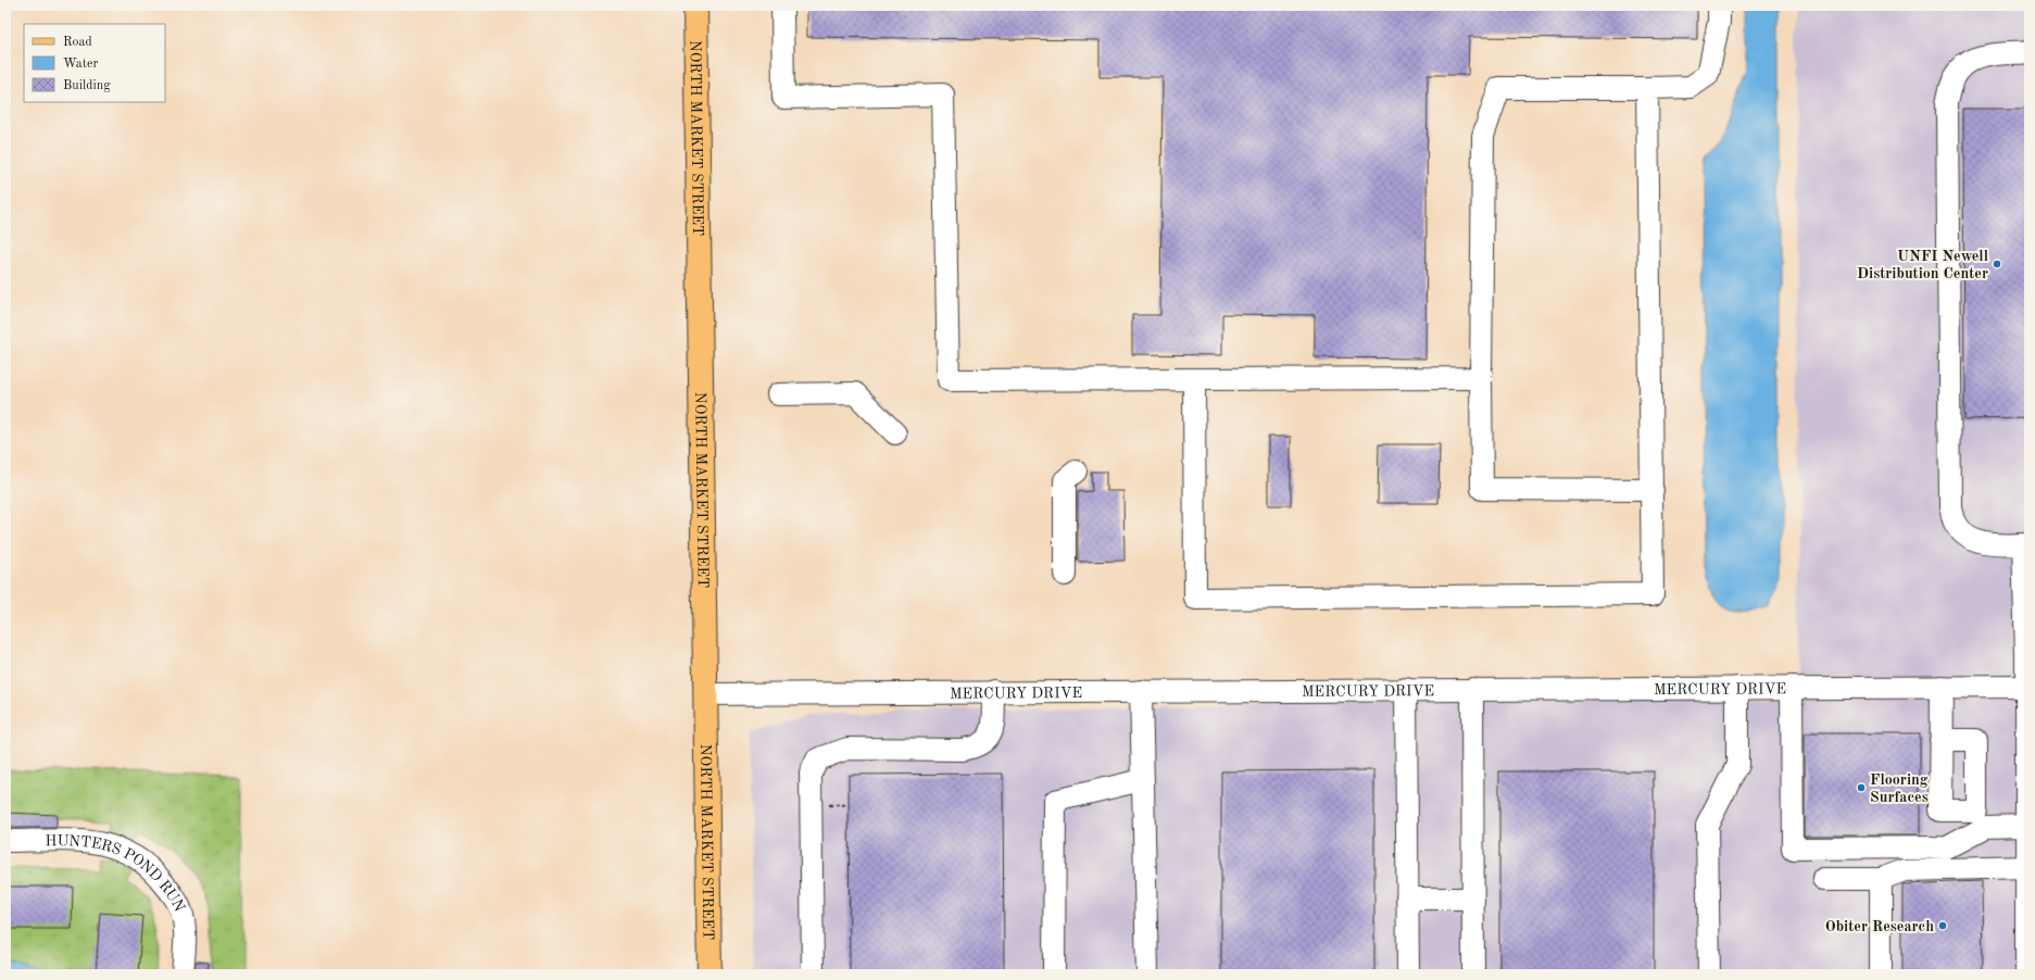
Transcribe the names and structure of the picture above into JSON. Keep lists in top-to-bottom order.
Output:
{
  "streets": {
    "main road": ["NORTH MARKET STREET"],
    "street": ["MERCURY DRIVE", "HUNTERS POND RUN"]
  },
  "crossings": [
    ["NORTH MARKET STREET", "MERCURY DRIVE"]
  ],
  "places": ["UNFI Newell Distribution Center", "Flooring Surfaces", "Obiter Research"],
  "legend": ["Road", "Water", "Building"]
}
